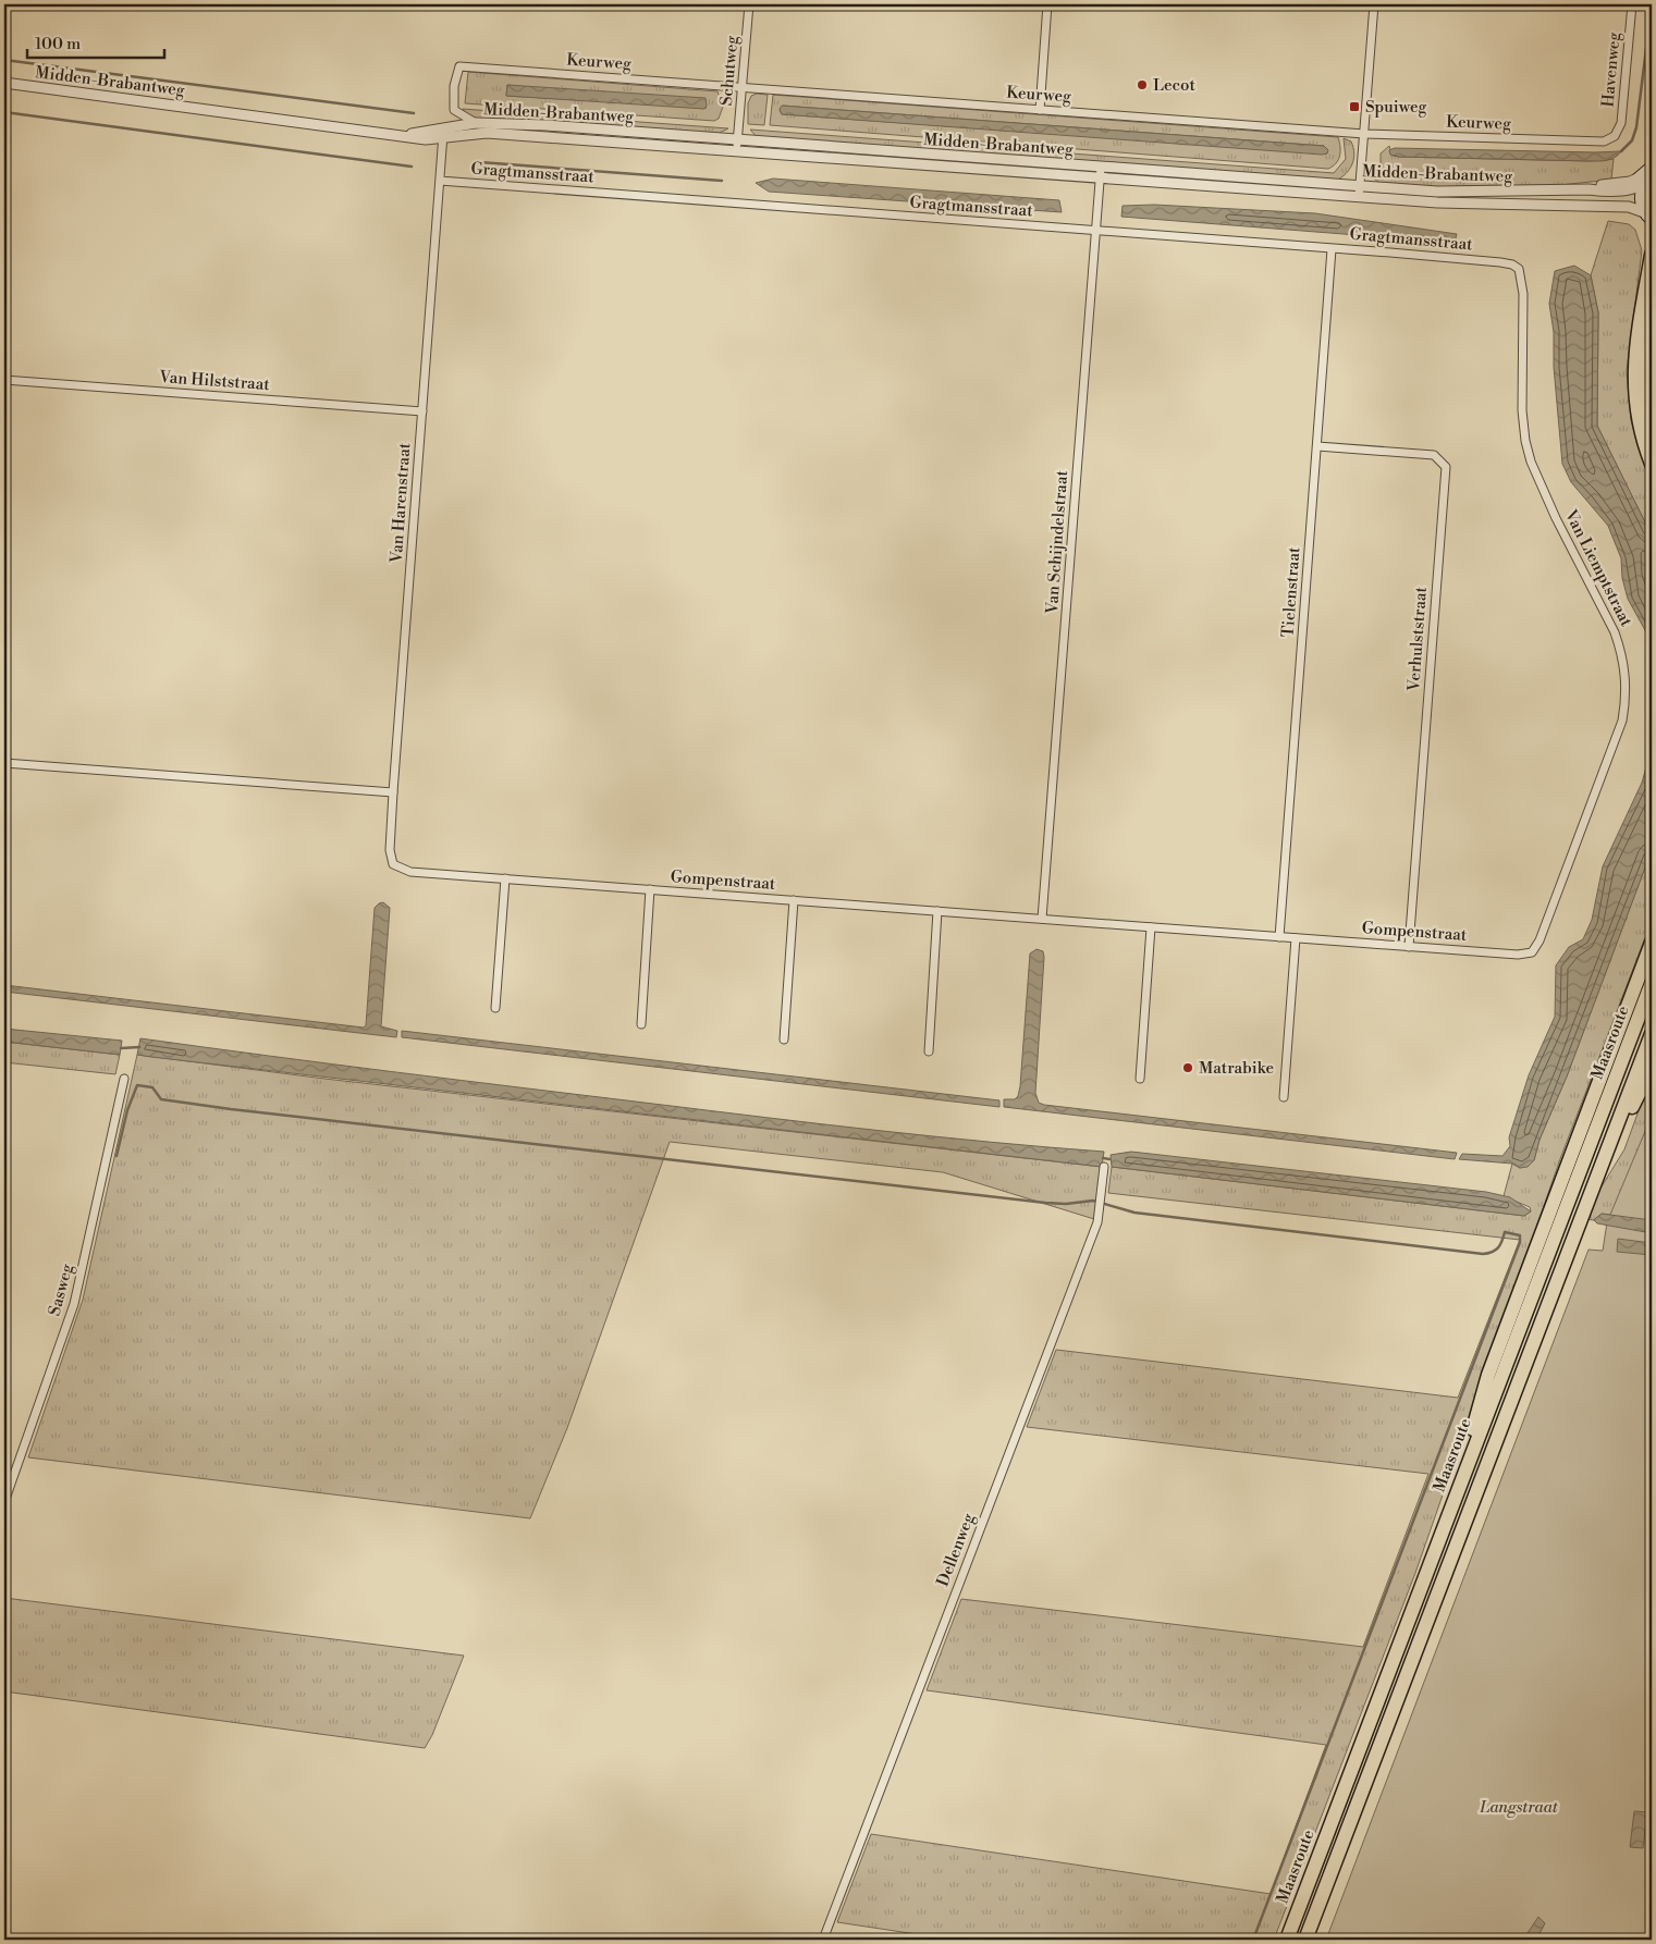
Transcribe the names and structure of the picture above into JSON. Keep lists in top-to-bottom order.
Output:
{
  "streets": {
    "highway": ["Maasroute"],
    "street": [
      "Keurweg",
      "Havenweg",
      "Schutweg",
      "Midden-Brabantweg",
      "Gragtmansstraat",
      "Van Hilststraat",
      "Van Harenstraat",
      "Van Schijndelstraat",
      "Van Liemptstraat",
      "Tielenstraat",
      "Verhulststraat",
      "Gompenstraat",
      "Sasweg",
      "Dellenweg"
    ]
  },
  "crossings": [
    ["Keurweg", "Havenweg"],
    ["Keurweg", "Schutweg"],
    ["Keurweg", "Midden-Brabantweg"],
    ["Schutweg", "Midden-Brabantweg"],
    ["Midden-Brabantweg", "Van Harenstraat"],
    ["Midden-Brabantweg", "Van Schijndelstraat"],
    ["Gragtmansstraat", "Van Harenstraat"],
    ["Gragtmansstraat", "Van Schijndelstraat"],
    ["Gragtmansstraat", "Van Liemptstraat"],
    ["Gragtmansstraat", "Tielenstraat"],
    ["Van Hilststraat", "Van Harenstraat"],
    ["Van Harenstraat", "Gompenstraat"],
    ["Van Schijndelstraat", "Gompenstraat"],
    ["Van Liemptstraat", "Gompenstraat"],
    ["Tielenstraat", "Verhulststraat"],
    ["Tielenstraat", "Gompenstraat"],
    ["Verhulststraat", "Gompenstraat"]
  ],
  "parks": ["Langstraat"],
  "places": {
    "other": ["Lecot", "Matrabike"],
    "transit": ["Spuiweg"]
  },
  "scale_bar": "100 m"
}
